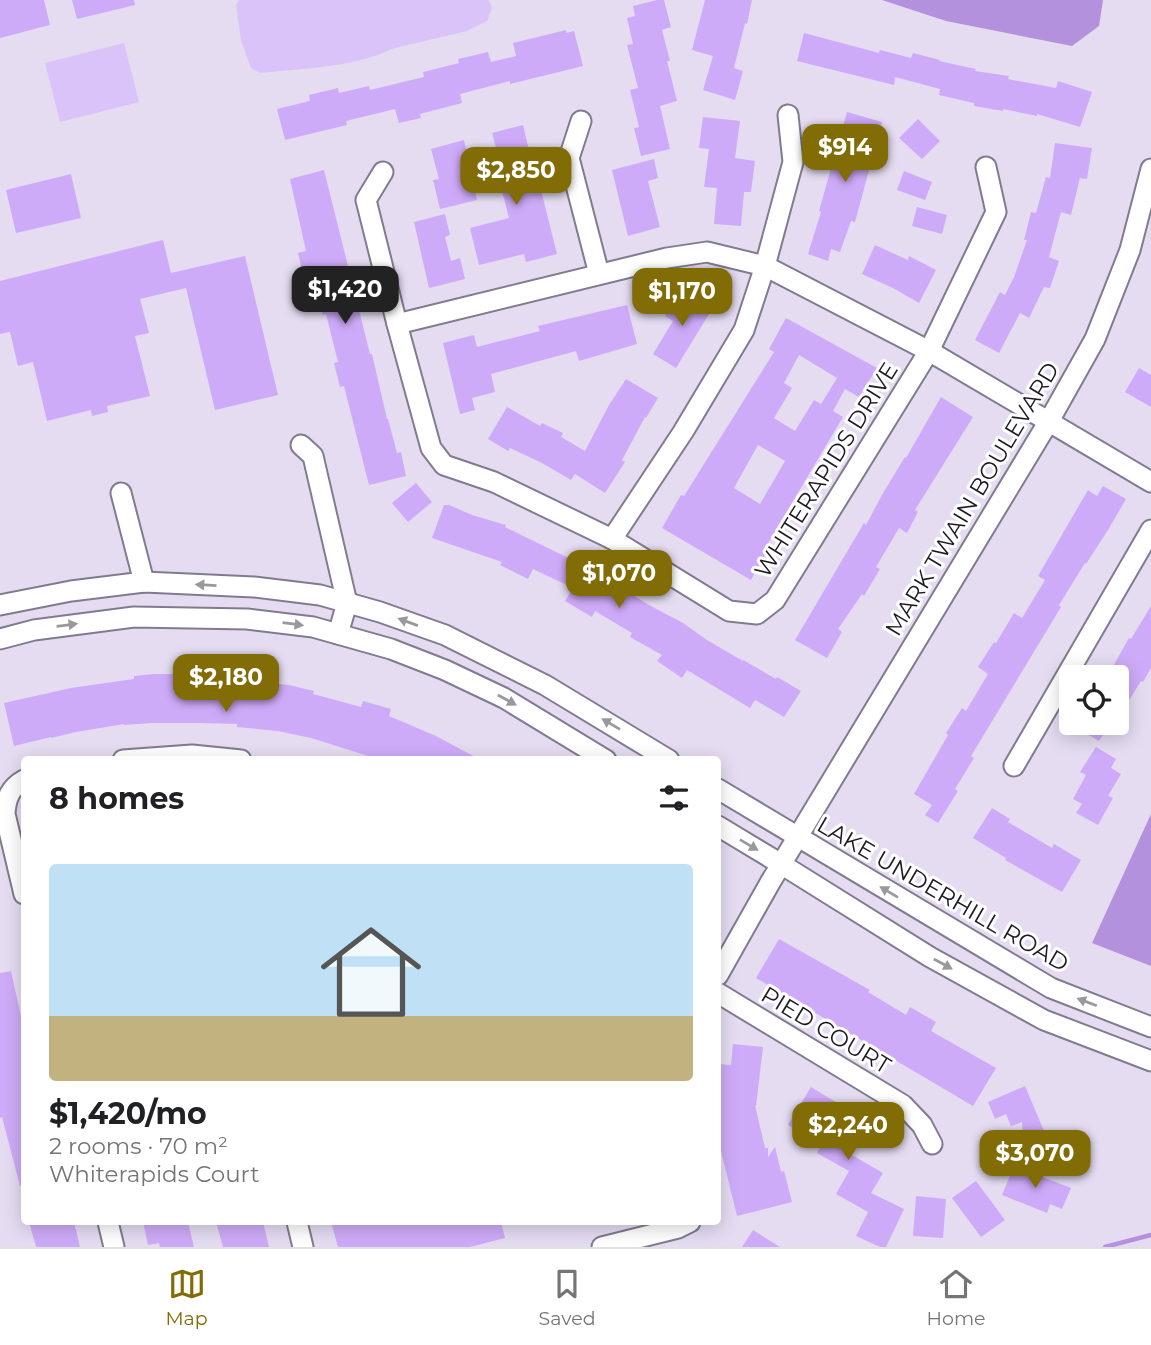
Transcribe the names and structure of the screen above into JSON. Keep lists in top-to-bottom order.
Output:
{
  "streets": {
    "street": [
      "WHITERAPIDS DRIVE",
      "MARK TWAIN BOULEVARD",
      "LAKE UNDERHILL ROAD",
      "PIED COURT"
    ]
  },
  "crossings": [
    ["MARK TWAIN BOULEVARD", "LAKE UNDERHILL ROAD"]
  ],
  "page": {
    "price": [
      "$914",
      "$2,850",
      "$1,420",
      "$1,170",
      "$1,070",
      "$2,180",
      "$2,240",
      "$3,070"
    ],
    "heading": "8 homes",
    "list": [
      {
        "name": "$1,420/mo",
        "note": "2 rooms · 70 m² · Whiterapids Court"
      }
    ],
    "tabs": ["Map", "Saved", "Home"]
  }
}
